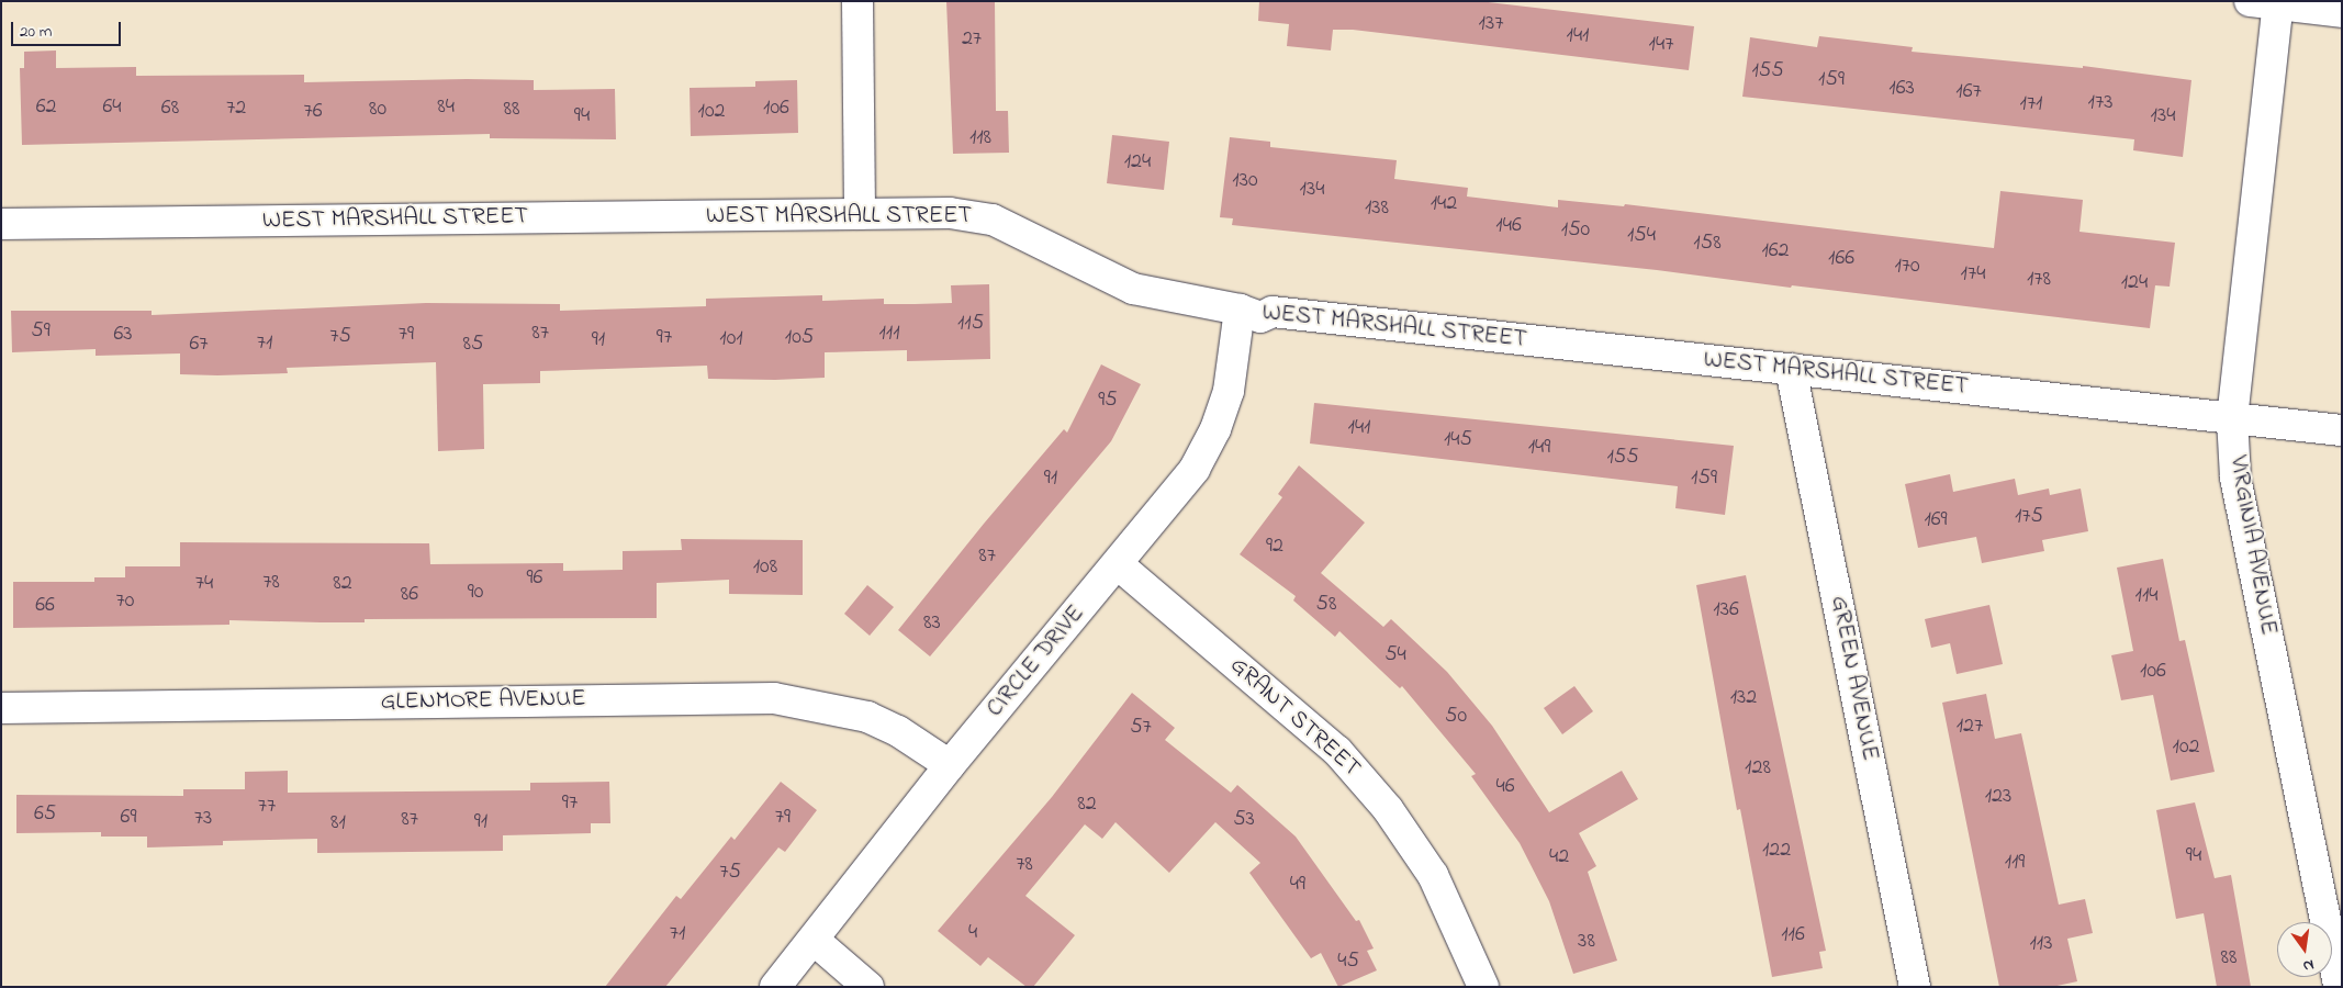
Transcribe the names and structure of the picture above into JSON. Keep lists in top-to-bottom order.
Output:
{
  "streets": {
    "street": [
      "WEST MARSHALL STREET",
      "VIRGINIA AVENUE",
      "CIRCLE DRIVE",
      "GREEN AVENUE",
      "GLENMORE AVENUE",
      "GRANT STREET"
    ]
  },
  "crossings": [
    ["WEST MARSHALL STREET", "VIRGINIA AVENUE"],
    ["WEST MARSHALL STREET", "CIRCLE DRIVE"],
    ["WEST MARSHALL STREET", "GREEN AVENUE"],
    ["CIRCLE DRIVE", "GLENMORE AVENUE"],
    ["CIRCLE DRIVE", "GRANT STREET"]
  ],
  "house_numbers": [
    "137",
    "141",
    "27",
    "147",
    "155",
    "159",
    "163",
    "167",
    "173",
    "171",
    "62",
    "64",
    "84",
    "68",
    "72",
    "106",
    "80",
    "88",
    "76",
    "102",
    "94",
    "134",
    "118",
    "124",
    "130",
    "134",
    "142",
    "138",
    "146",
    "150",
    "154",
    "158",
    "162",
    "166",
    "170",
    "174",
    "178",
    "124",
    "115",
    "59",
    "87",
    "111",
    "63",
    "79",
    "75",
    "97",
    "105",
    "101",
    "91",
    "71",
    "67",
    "85",
    "95",
    "141",
    "145",
    "149",
    "155",
    "91",
    "159",
    "175",
    "169",
    "92",
    "87",
    "108",
    "96",
    "78",
    "74",
    "82",
    "90",
    "86",
    "114",
    "70",
    "58",
    "66",
    "136",
    "83",
    "54",
    "106",
    "132",
    "50",
    "127",
    "57",
    "102",
    "128",
    "46",
    "123",
    "97",
    "82",
    "77",
    "65",
    "69",
    "79",
    "73",
    "87",
    "53",
    "91",
    "81",
    "122",
    "94",
    "42",
    "119",
    "78",
    "75",
    "49",
    "4",
    "71",
    "116",
    "38",
    "113",
    "88",
    "45"
  ],
  "scale_bar": "20 m",
  "north": "bottom"
}
